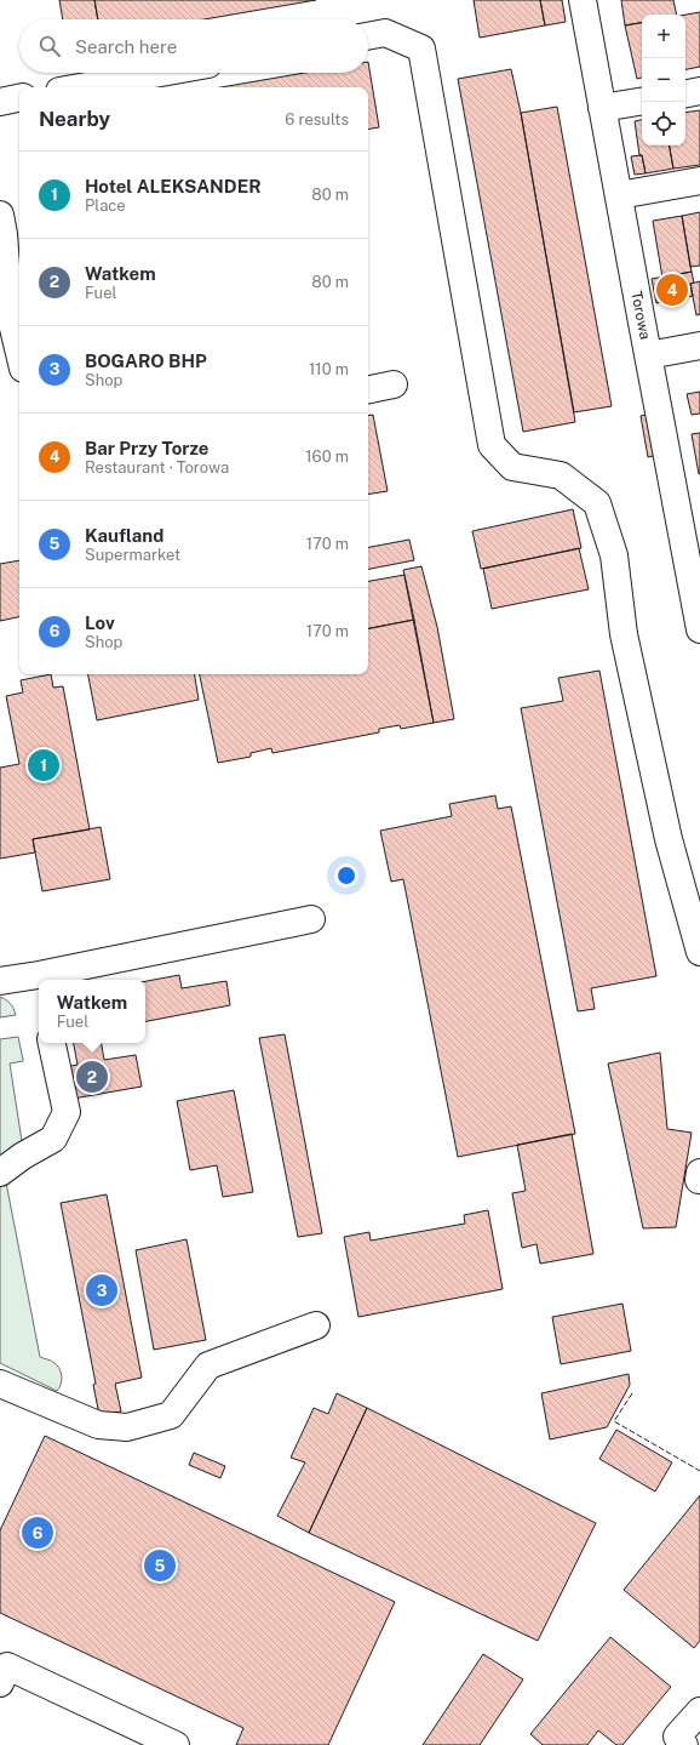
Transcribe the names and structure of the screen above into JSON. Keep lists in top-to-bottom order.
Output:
{
  "streets": {
    "street": ["Torowa"]
  },
  "page": {
    "map_buttons": ["+", "−"],
    "search": "Search here",
    "heading": ["Nearby", "6 results"],
    "list": [
      {
        "mark": "1",
        "name": "Hotel ALEKSANDER",
        "note": "Place",
        "value": "80 m"
      },
      {
        "mark": "2",
        "name": "Watkem",
        "note": "Fuel",
        "value": "80 m"
      },
      {
        "mark": "3",
        "name": "BOGARO BHP",
        "note": "Shop",
        "value": "110 m"
      },
      {
        "mark": "4",
        "name": "Bar Przy Torze",
        "note": "Restaurant · Torowa",
        "value": "160 m"
      },
      {
        "mark": "5",
        "name": "Kaufland",
        "note": "Supermarket",
        "value": "170 m"
      },
      {
        "mark": "6",
        "name": "Lov",
        "note": "Shop",
        "value": "170 m"
      }
    ],
    "pins": [
      "4",
      "1",
      "2",
      "3",
      "6",
      "5"
    ],
    "popup": ["Watkem", "Fuel"]
  }
}
